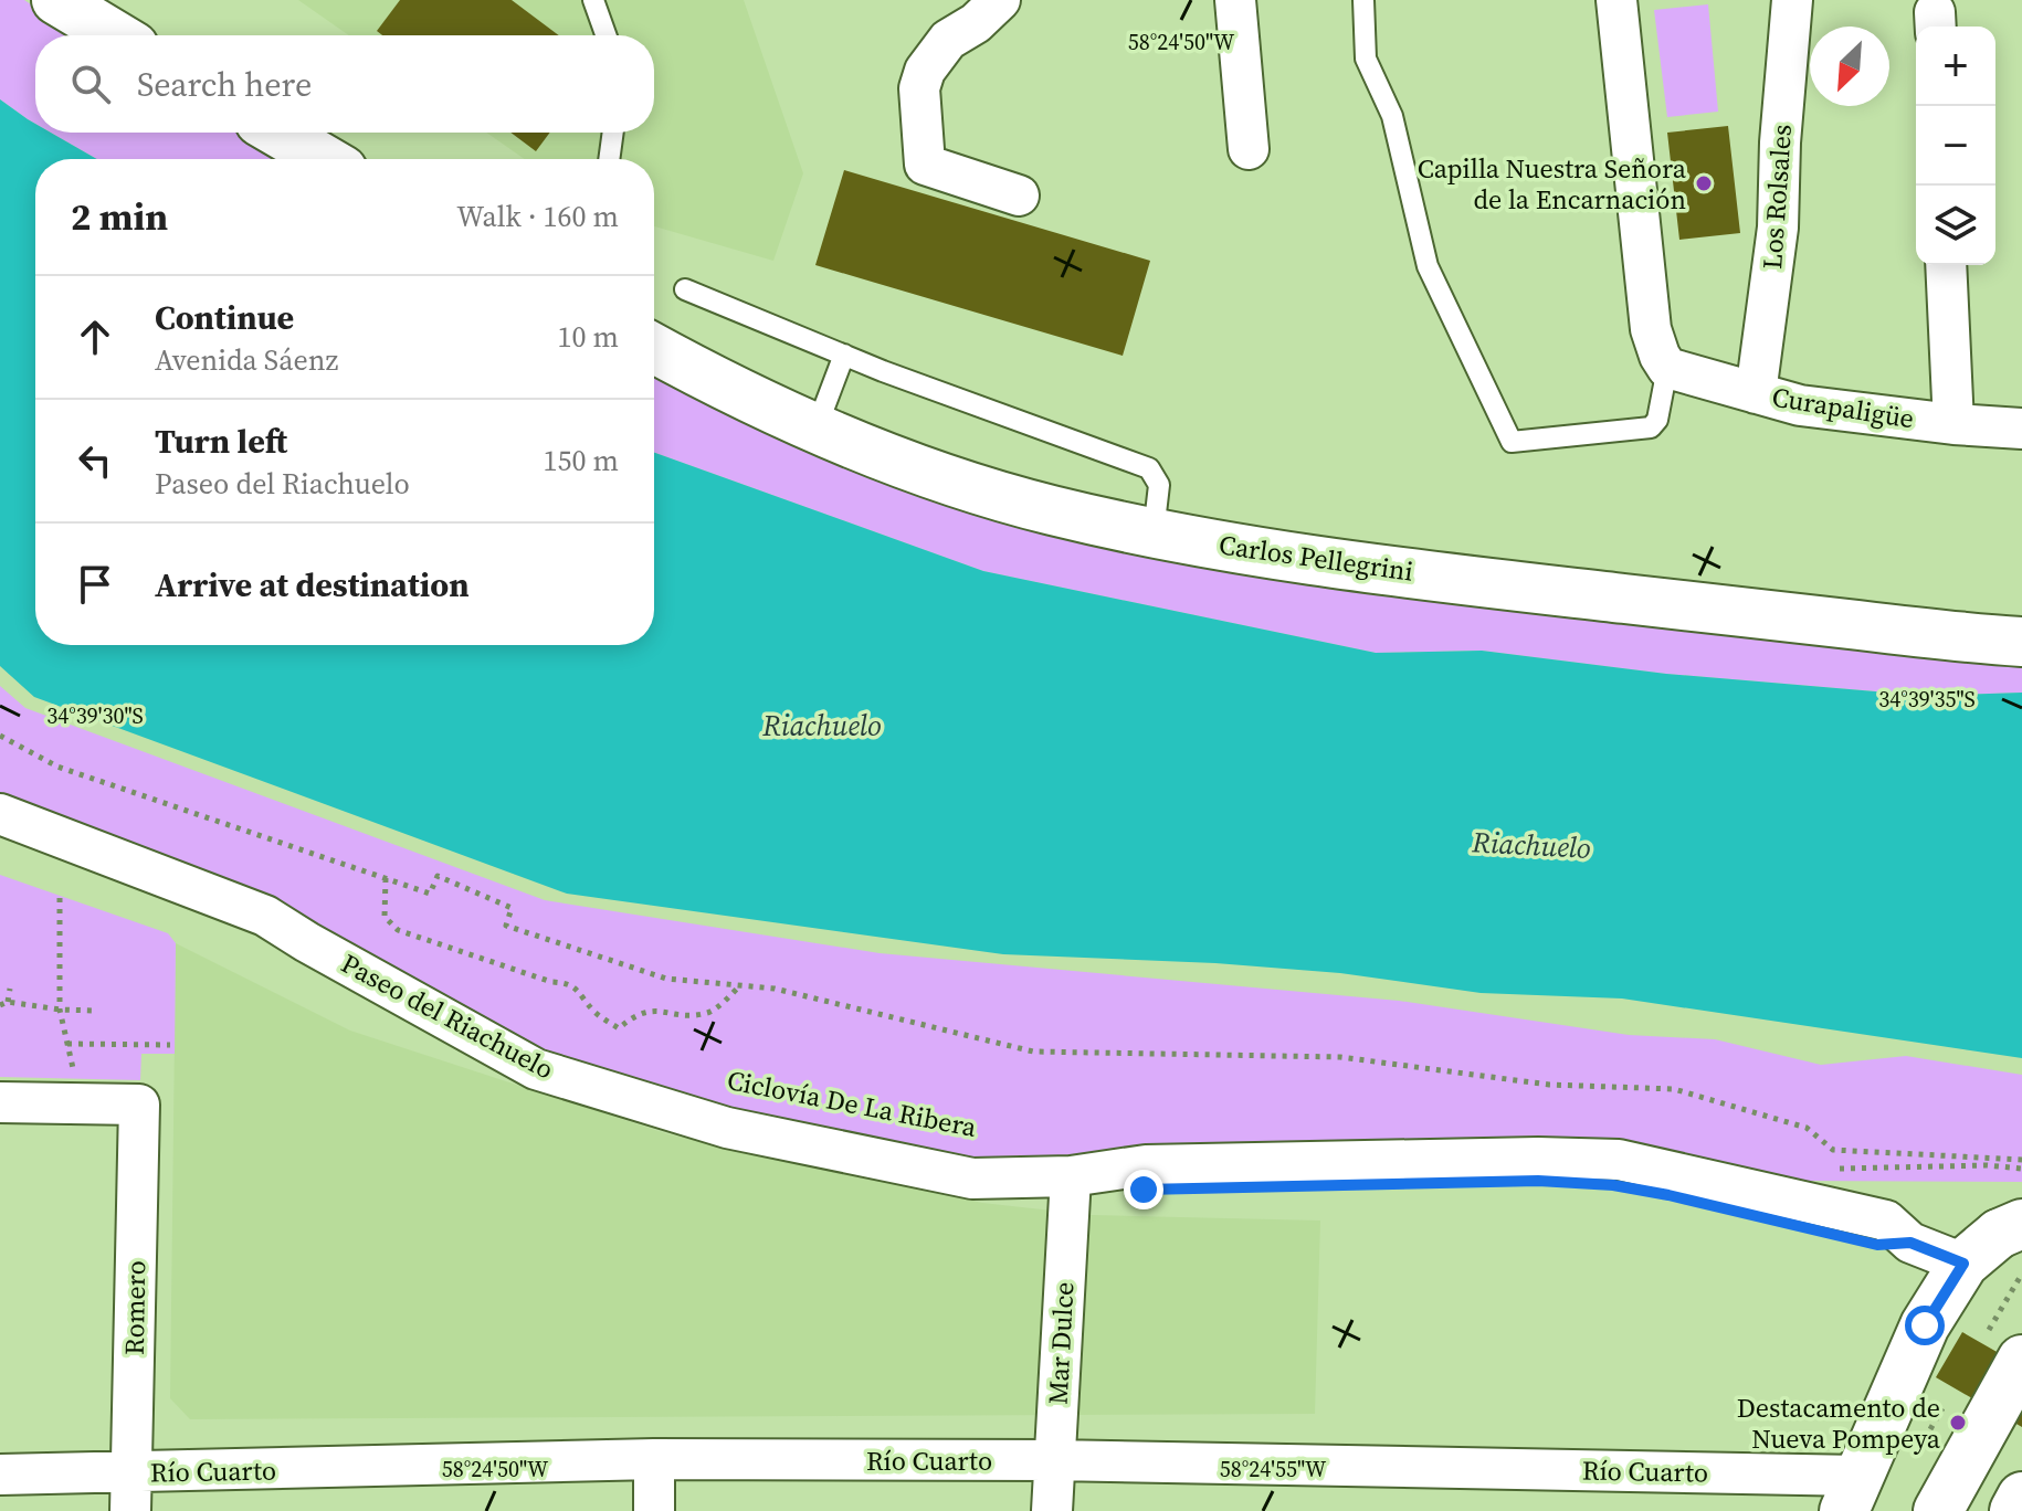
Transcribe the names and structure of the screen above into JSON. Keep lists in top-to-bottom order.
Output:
{
  "streets": {
    "street": [
      "Los Rolsales",
      "Curapaligüe",
      "Carlos Pellegrini",
      "Paseo del Riachuelo",
      "Romero",
      "Mar Dulce",
      "Río Cuarto"
    ]
  },
  "crossings": [
    ["Los Rolsales", "Curapaligüe"],
    ["Paseo del Riachuelo", "Mar Dulce"],
    ["Romero", "Río Cuarto"],
    ["Mar Dulce", "Río Cuarto"]
  ],
  "water": ["Riachuelo"],
  "places": ["Capilla Nuestra Señora de la Encarnación", "Destacamento de Nueva Pompeya"],
  "north": "bottom left",
  "page": {
    "map_buttons": ["+", "−"],
    "search": "Search here",
    "heading": ["2 min", "Walk · 160 m"],
    "list": [
      ["Continue", "Avenida Sáenz", "10 m"],
      ["Turn left", "Paseo del Riachuelo", "150 m"],
      "Arrive at destination"
    ]
  },
  "coordinates": [
    "58°24'50\"W",
    "34°39'35\"S",
    "34°39'30\"S",
    "58°24'55\"W"
  ]
}
